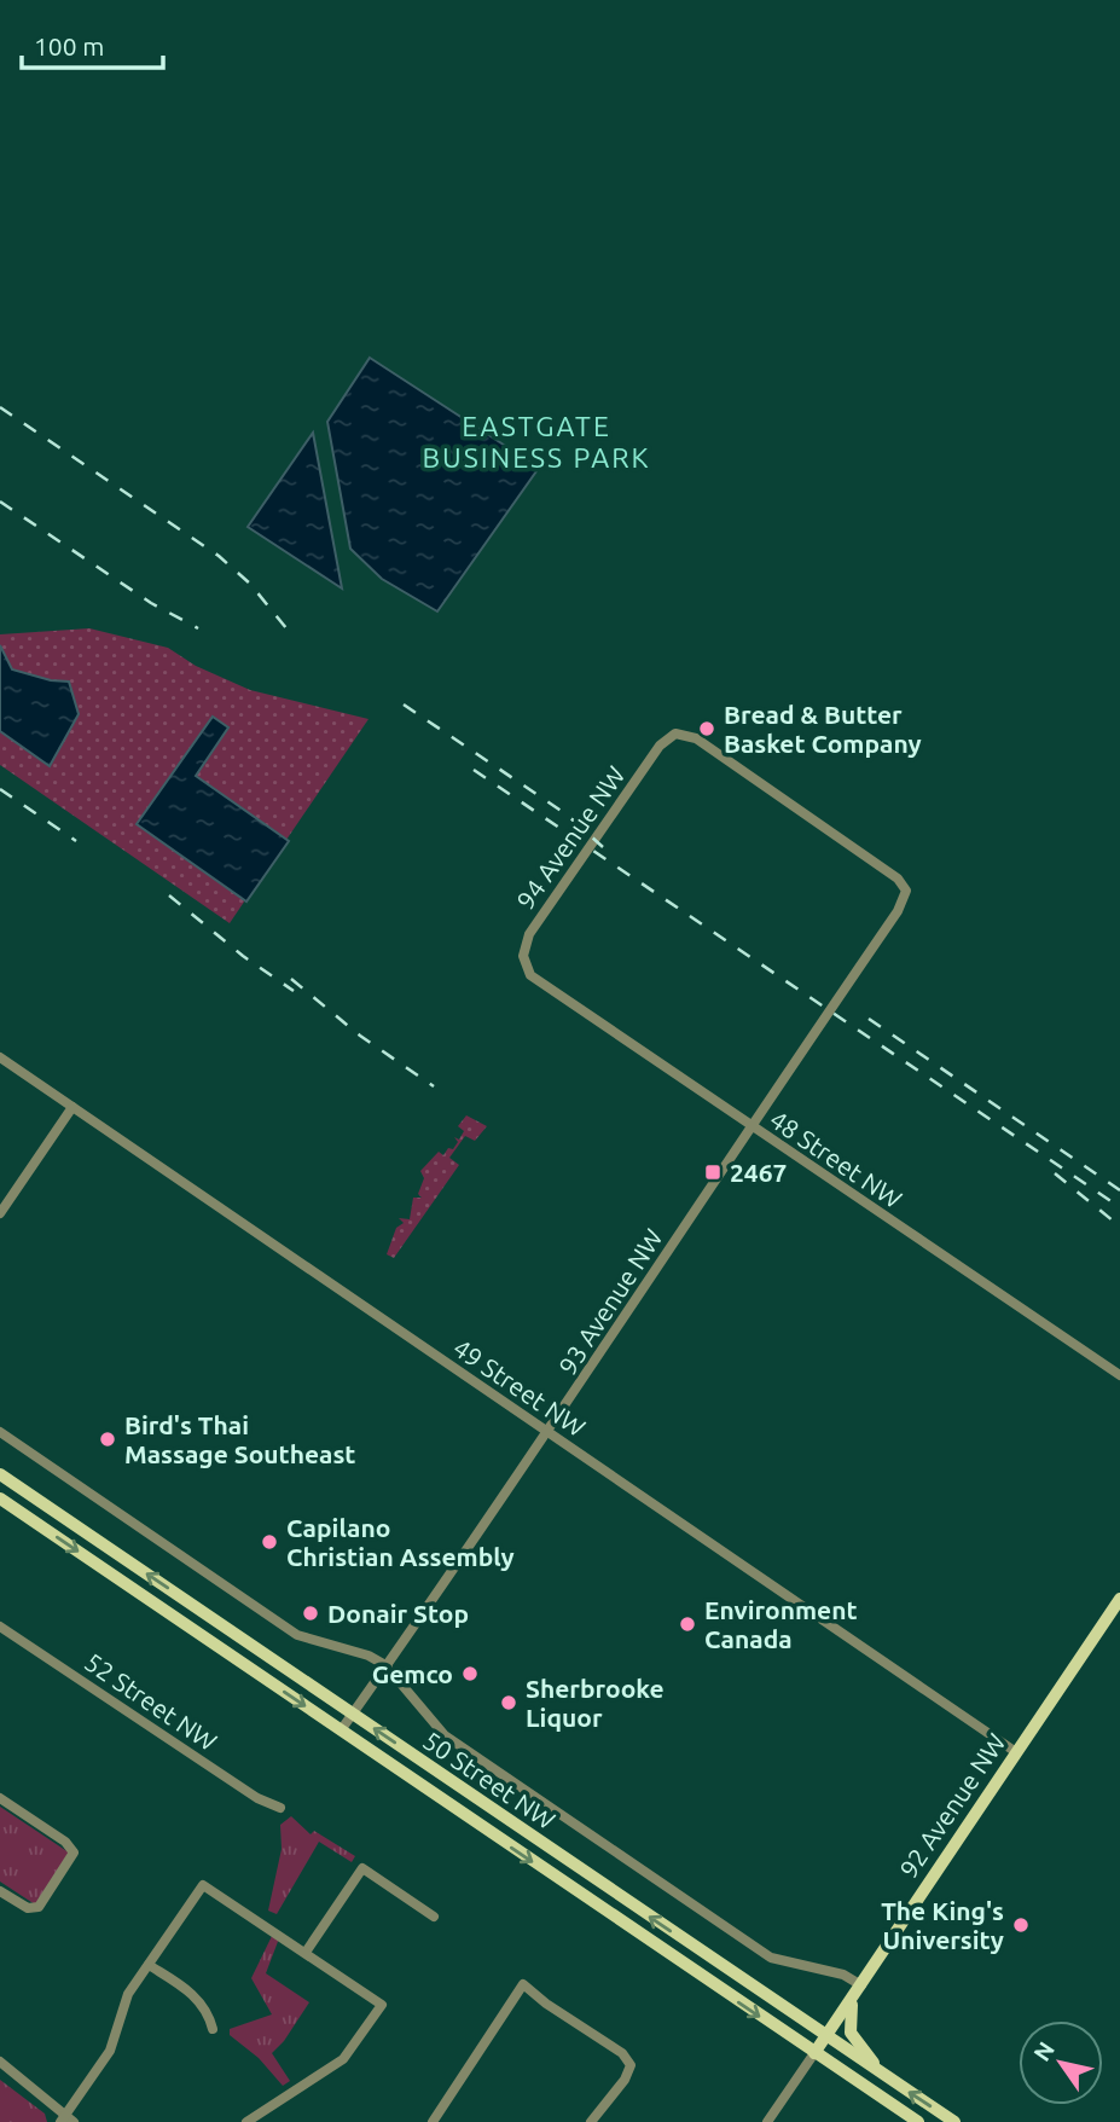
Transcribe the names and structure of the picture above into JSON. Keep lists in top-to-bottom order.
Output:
{
  "streets": {
    "main road": ["50 Street NW", "92 Avenue NW"],
    "street": [
      "94 Avenue NW",
      "48 Street NW",
      "93 Avenue NW",
      "49 Street NW",
      "52 Street NW"
    ]
  },
  "crossings": [
    ["94 Avenue NW", "48 Street NW"],
    ["94 Avenue NW", "93 Avenue NW"],
    ["48 Street NW", "93 Avenue NW"],
    ["93 Avenue NW", "49 Street NW"],
    ["93 Avenue NW", "50 Street NW"],
    ["49 Street NW", "92 Avenue NW"],
    ["50 Street NW", "92 Avenue NW"]
  ],
  "districts": ["EASTGATE BUSINESS PARK"],
  "places": {
    "other": [
      "Bread & Butter Basket Company",
      "Bird's Thai Massage Southeast",
      "Capilano Christian Assembly",
      "Donair Stop",
      "Environment Canada",
      "Gemco",
      "Sherbrooke Liquor",
      "The King's University"
    ],
    "transit": ["2467"]
  },
  "scale_bar": "100 m",
  "north": "top left"
}
